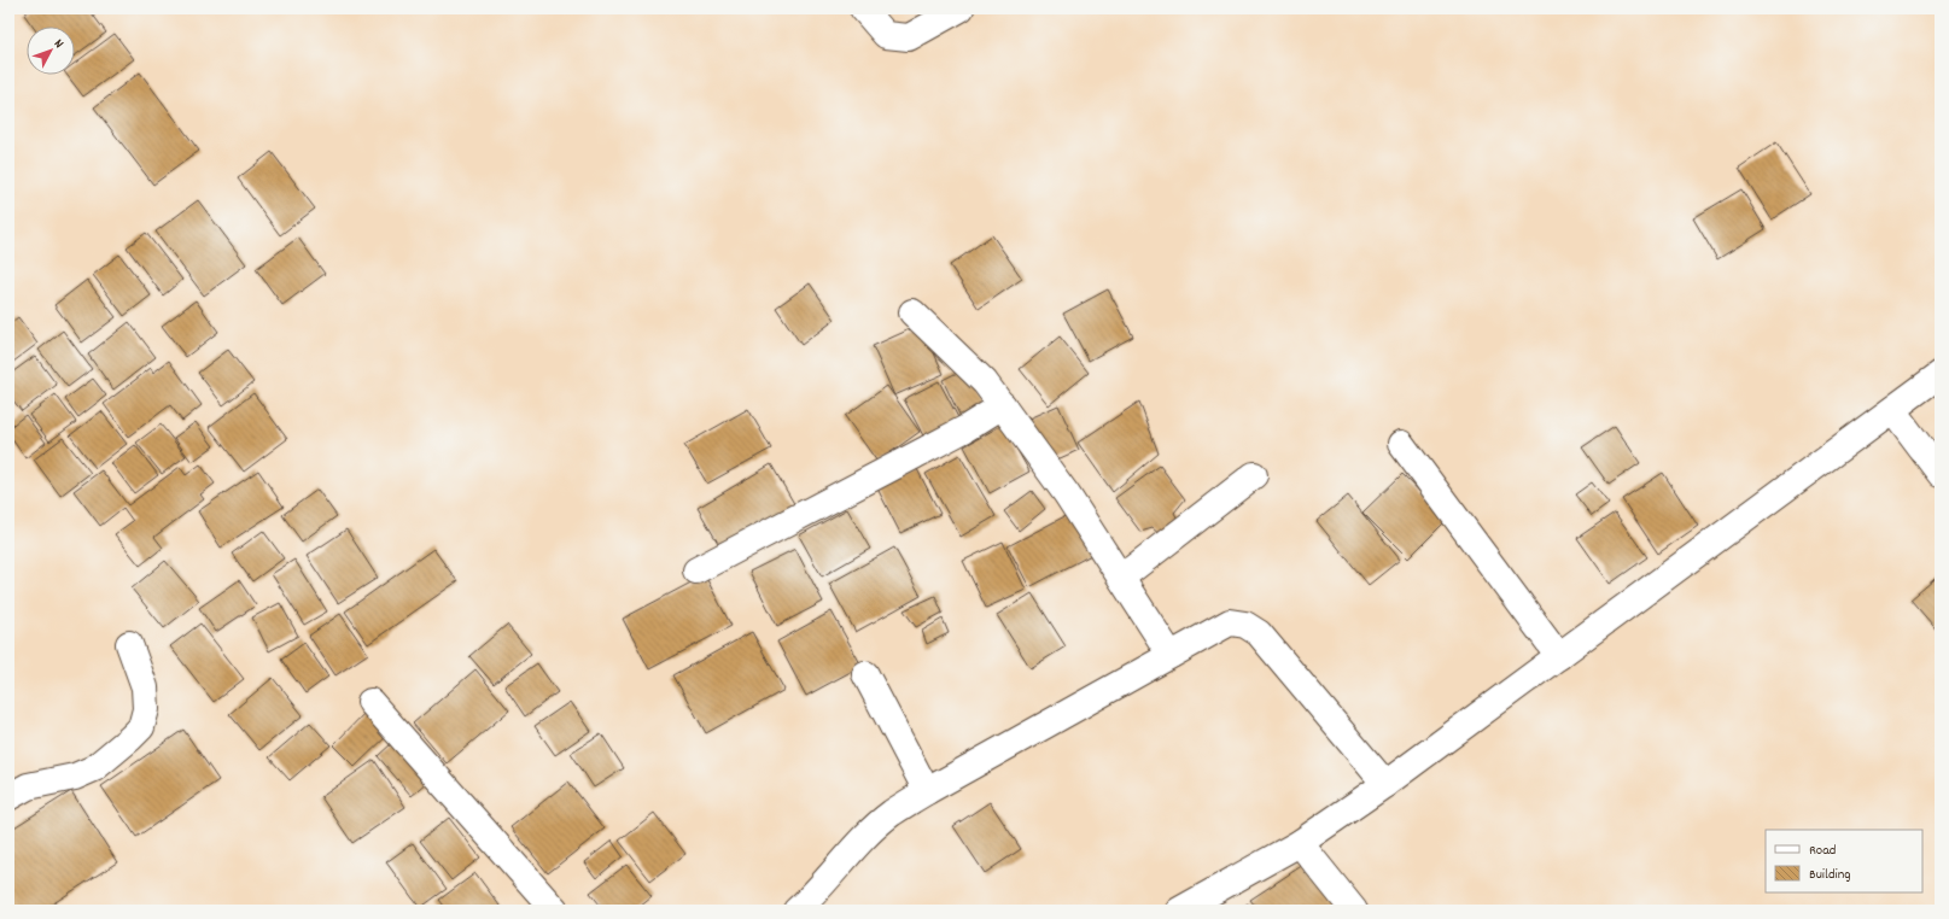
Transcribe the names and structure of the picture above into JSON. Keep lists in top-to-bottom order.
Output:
{
  "legend": ["Road", "Building"],
  "north": "top right"
}
